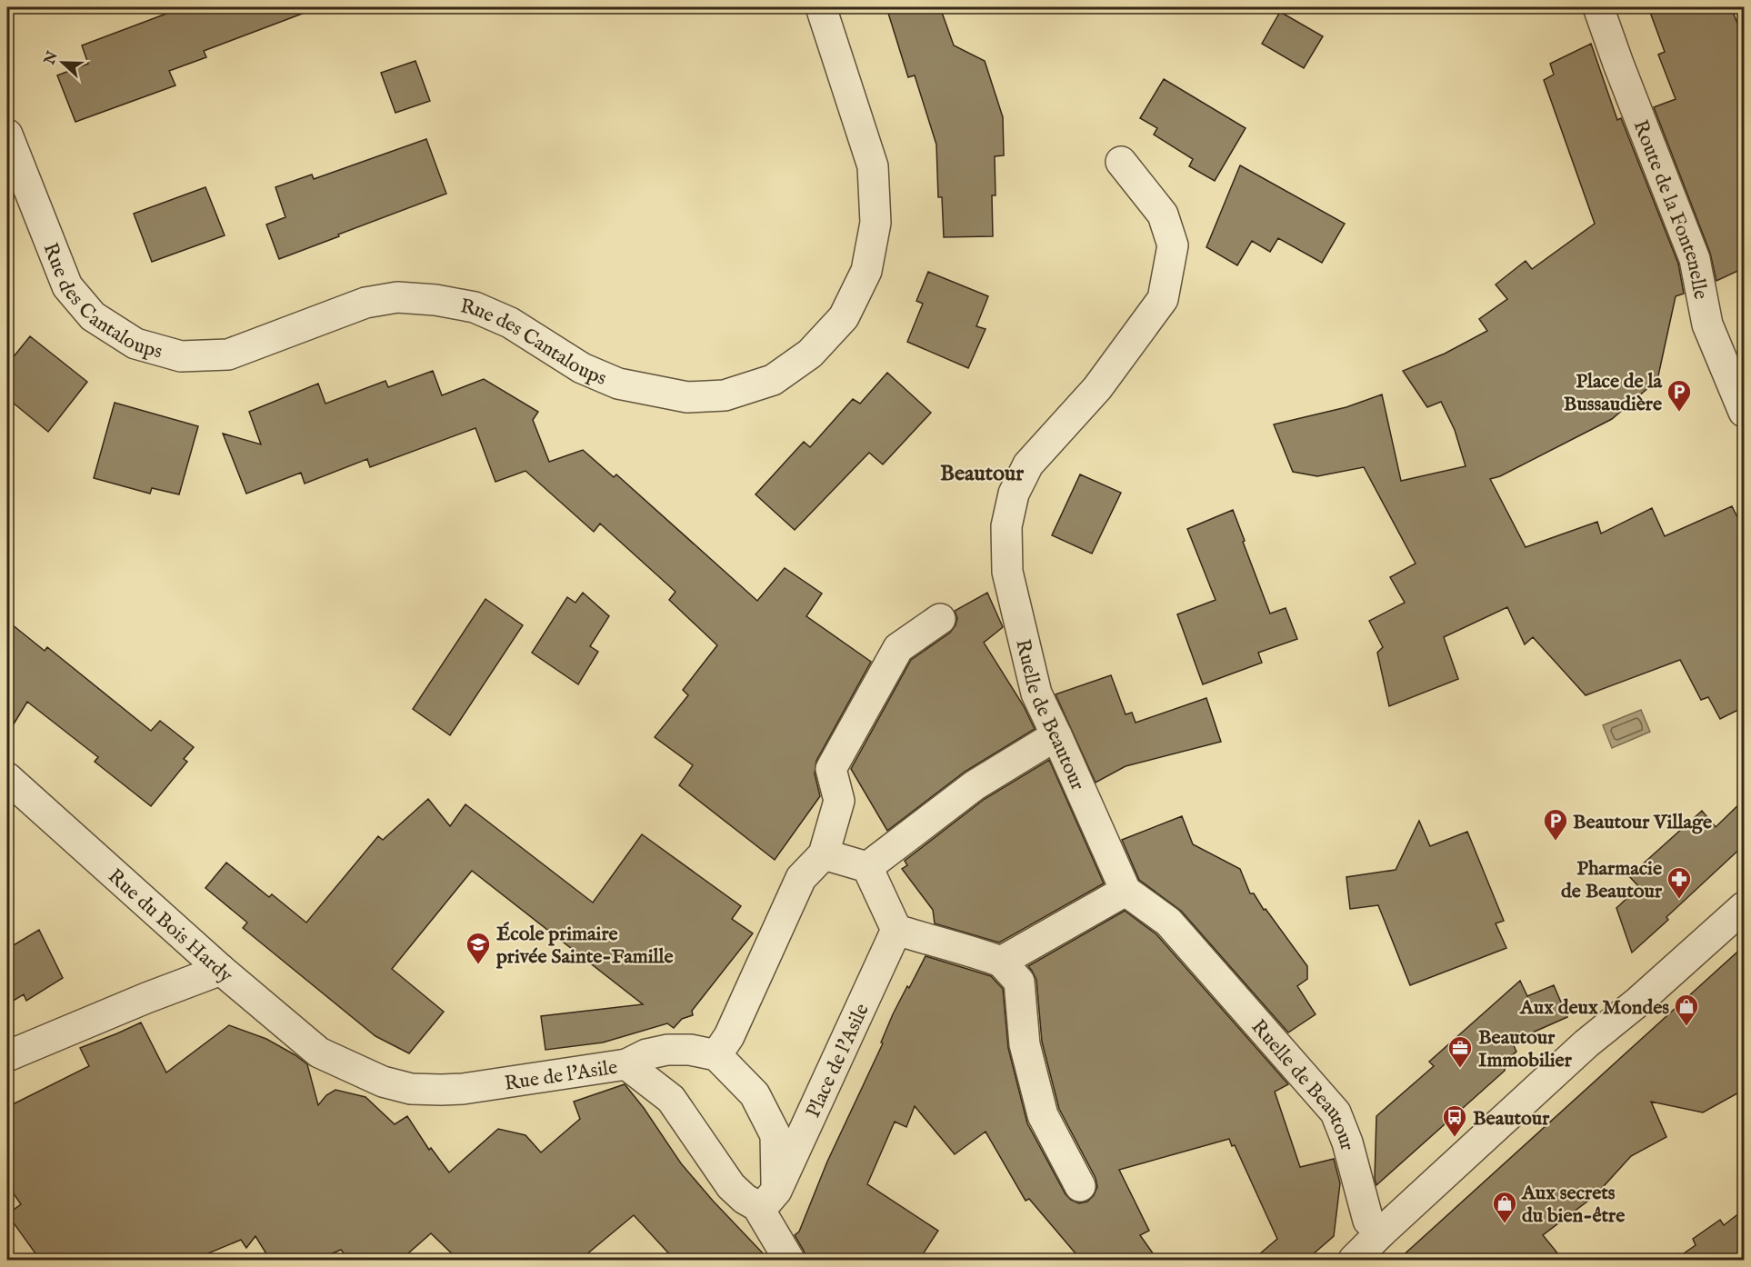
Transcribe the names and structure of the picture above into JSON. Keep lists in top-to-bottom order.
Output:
{
  "streets": {
    "street": [
      "Route de la Fontenelle",
      "Rue des Cantaloups",
      "Ruelle de Beautour",
      "Rue du Bois Hardy",
      "Place de l'Asile",
      "Rue de l'Asile"
    ]
  },
  "crossings": [
    ["Rue du Bois Hardy", "Rue de l'Asile"],
    ["Place de l'Asile", "Rue de l'Asile"]
  ],
  "districts": ["Beautour"],
  "places": {
    "parking": ["Place de la Bussaudière", "Beautour Village"],
    "pharmacy": ["Pharmacie de Beautour"],
    "school or university": ["École primaire privée Sainte-Famille"],
    "shop": ["Aux deux Mondes", "Aux secrets du bien-être"],
    "office": ["Beautour Immobilier"],
    "bus stop": ["Beautour"]
  },
  "north": "left"
}
